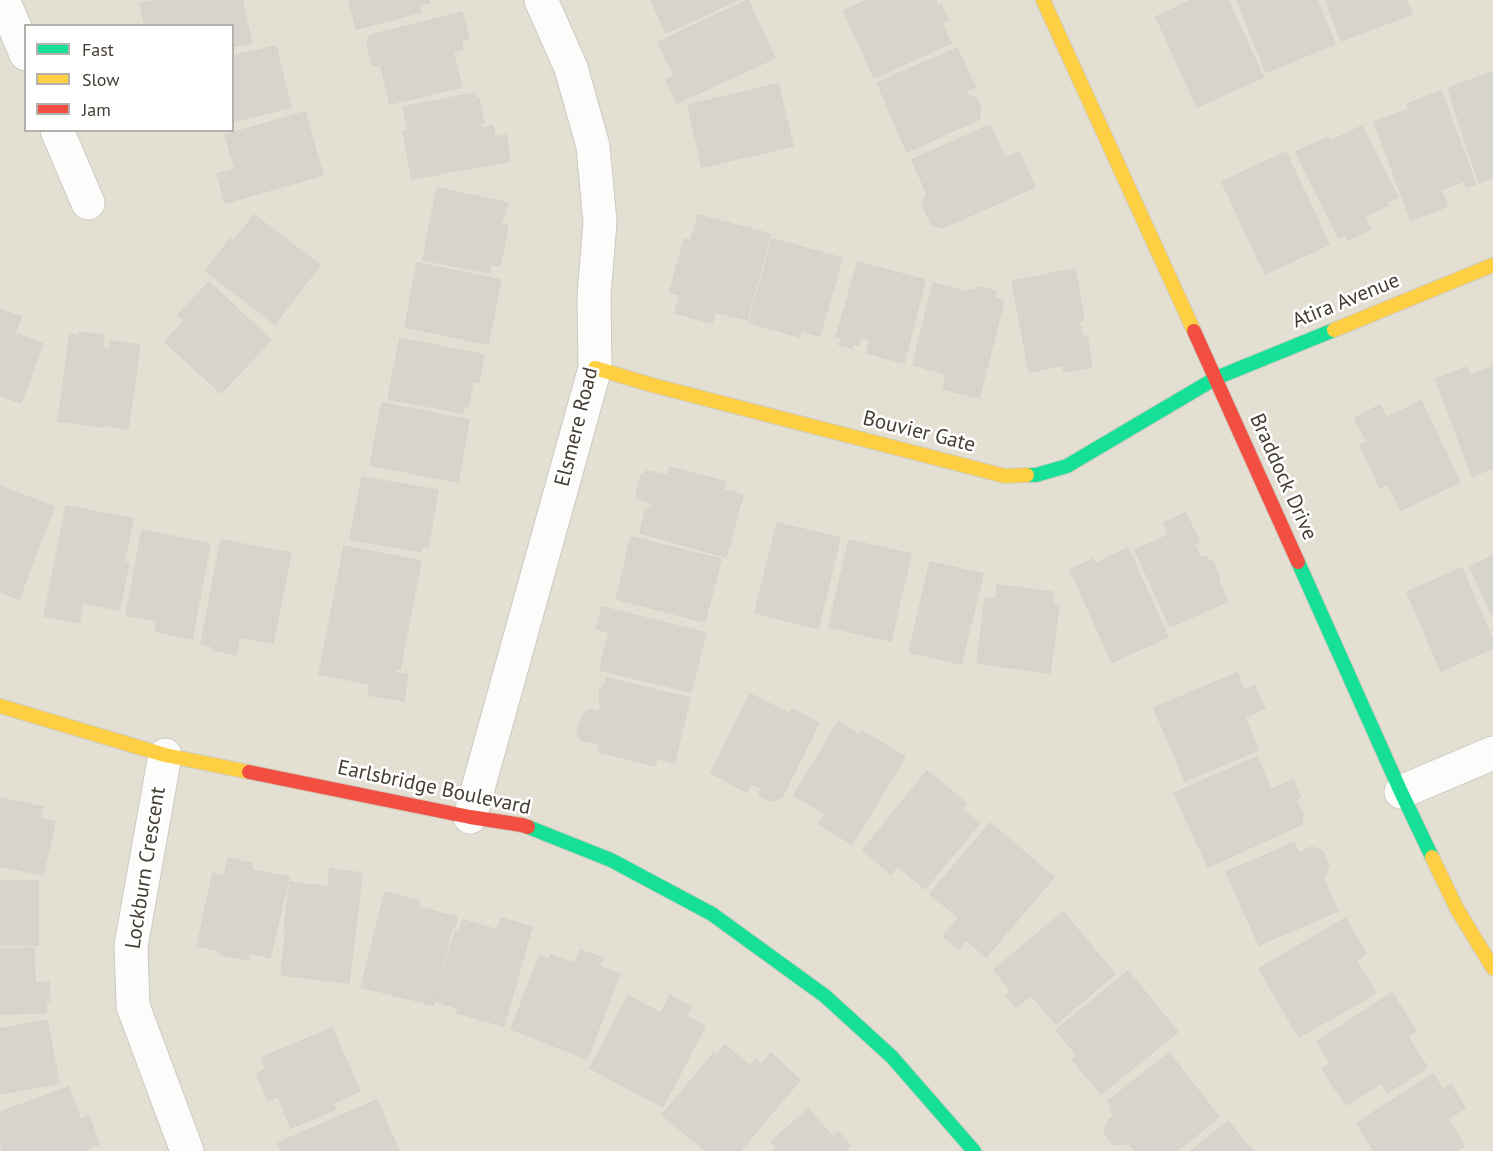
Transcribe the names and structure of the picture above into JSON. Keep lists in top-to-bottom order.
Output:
{
  "streets": {
    "street": [
      "Atira Avenue",
      "Elsmere Road",
      "Bouvier Gate",
      "Braddock Drive",
      "Earlsbridge Boulevard",
      "Lockburn Crescent"
    ]
  },
  "crossings": [
    ["Atira Avenue", "Bouvier Gate"],
    ["Atira Avenue", "Braddock Drive"],
    ["Elsmere Road", "Bouvier Gate"],
    ["Elsmere Road", "Earlsbridge Boulevard"],
    ["Bouvier Gate", "Braddock Drive"],
    ["Earlsbridge Boulevard", "Lockburn Crescent"]
  ],
  "legend": ["Fast", "Slow", "Jam"]
}
